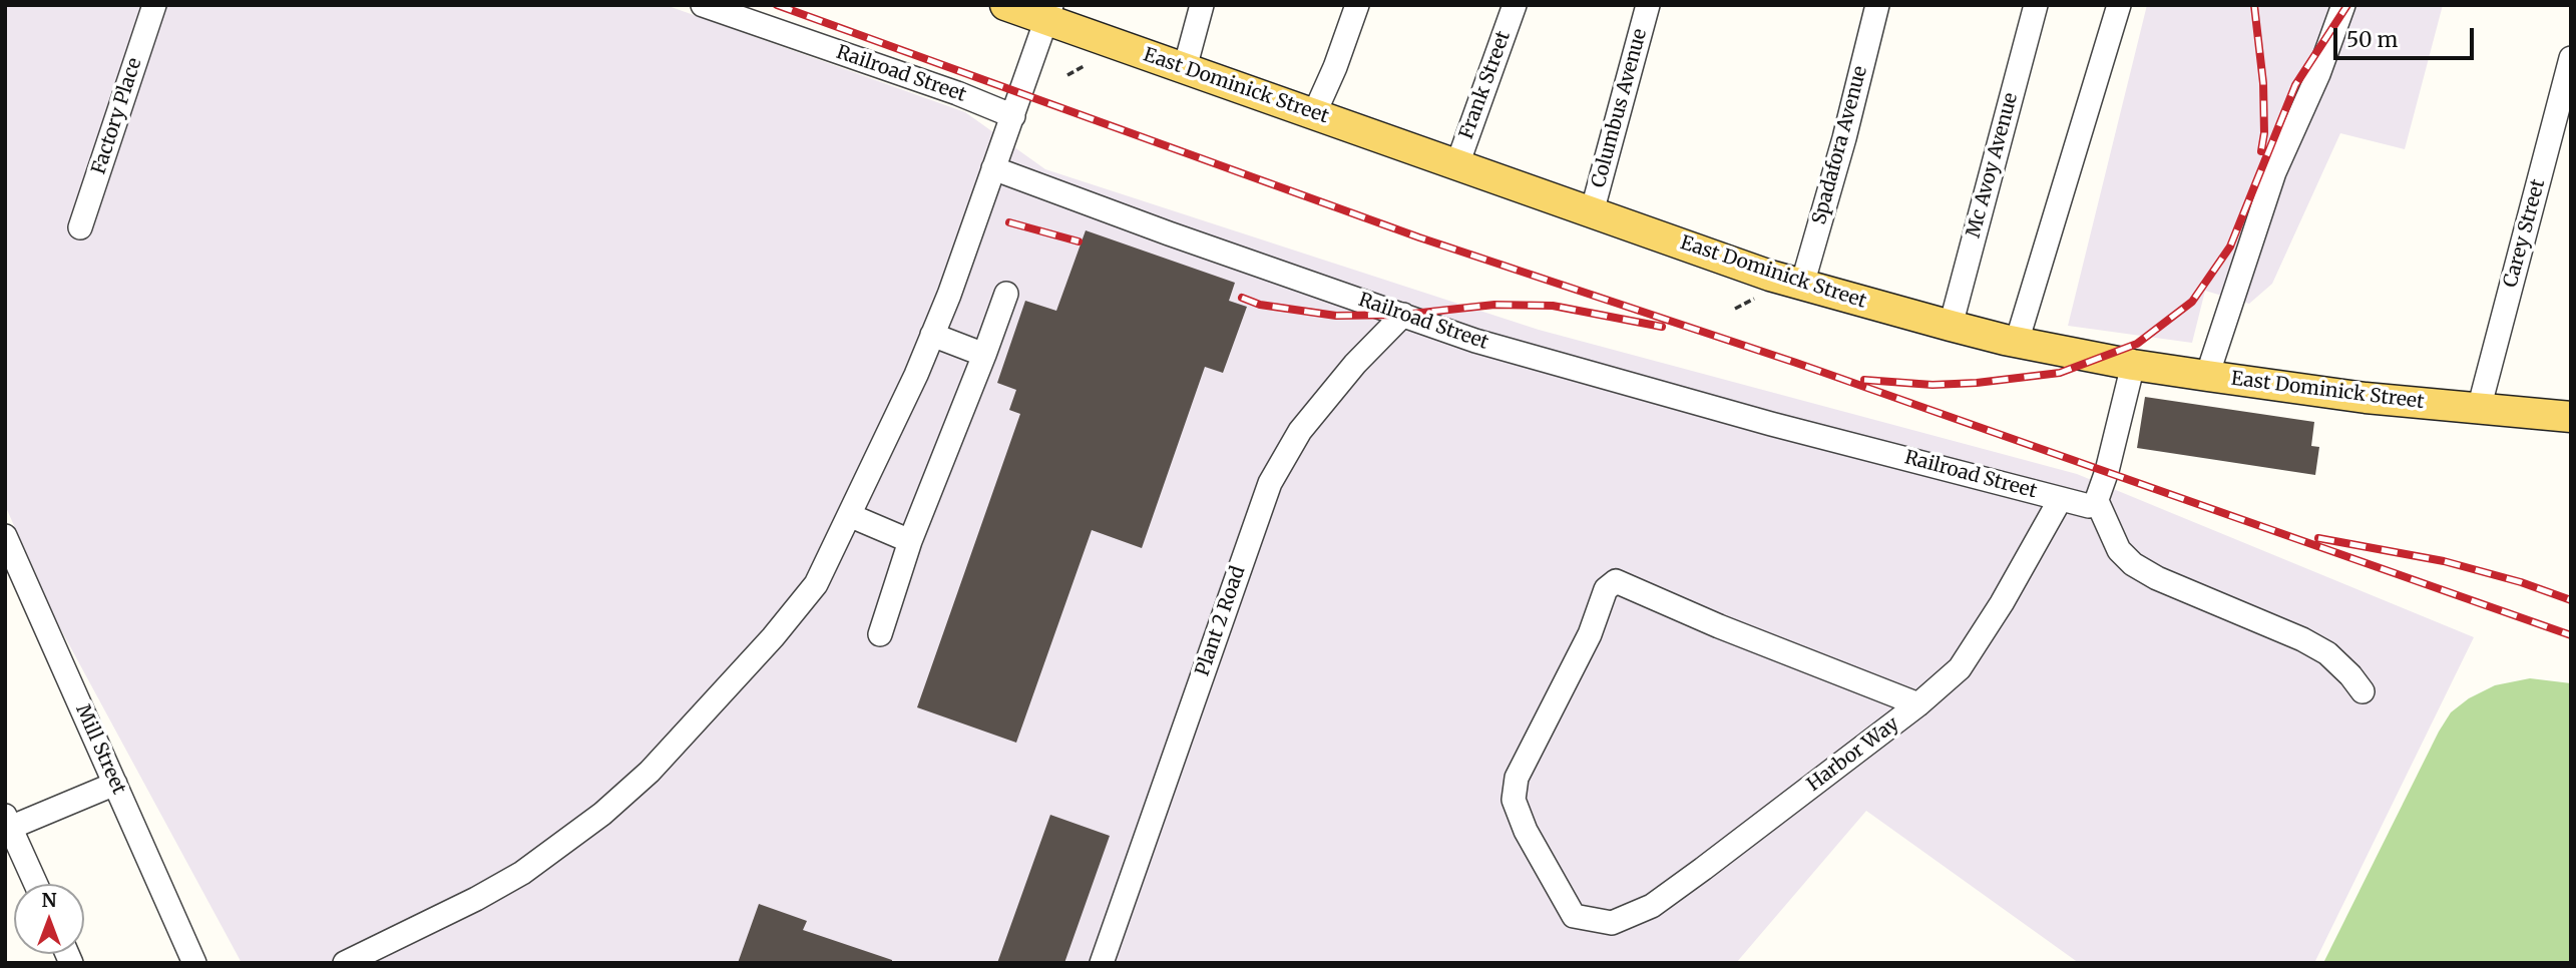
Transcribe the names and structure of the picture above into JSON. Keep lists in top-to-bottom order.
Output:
{
  "streets": {
    "main road": ["East Dominick Street"],
    "street": [
      "Railroad Street",
      "Frank Street",
      "Columbus Avenue",
      "Factory Place",
      "Spadafora Avenue",
      "Mc Avoy Avenue",
      "Carey Street",
      "Plant 2 Road",
      "Mill Street",
      "Harbor Way"
    ]
  },
  "crossings": [
    ["Railroad Street", "Plant 2 Road"],
    ["Railroad Street", "Harbor Way"],
    ["Frank Street", "East Dominick Street"],
    ["East Dominick Street", "Columbus Avenue"],
    ["East Dominick Street", "Spadafora Avenue"],
    ["East Dominick Street", "Mc Avoy Avenue"],
    ["East Dominick Street", "Carey Street"]
  ],
  "scale_bar": "50 m",
  "north": "top"
}
